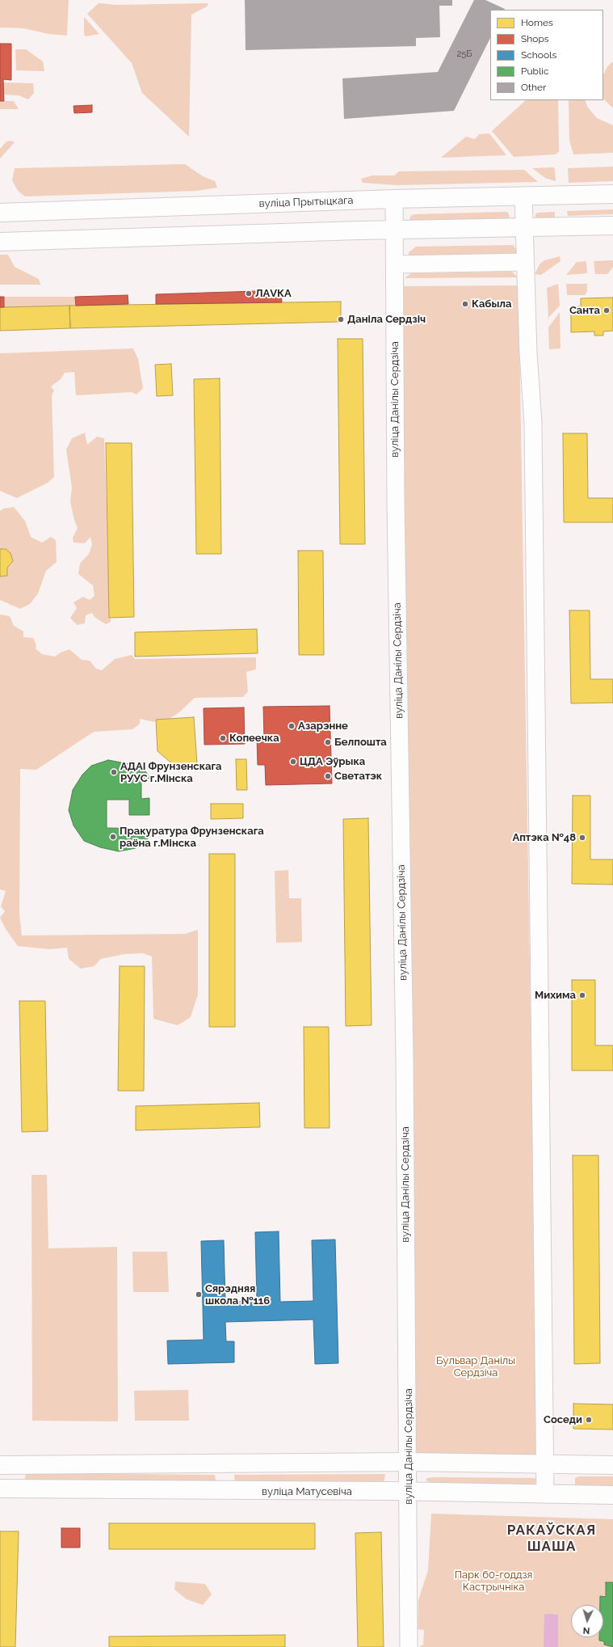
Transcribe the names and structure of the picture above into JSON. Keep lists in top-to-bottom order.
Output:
{
  "streets": {
    "main road": ["вуліца Прытыцкага", "вуліца Матусевіча"],
    "street": ["вуліца Данілы Сердзіча"]
  },
  "crossings": [
    ["вуліца Прытыцкага", "вуліца Данілы Сердзіча"],
    ["вуліца Данілы Сердзіча", "вуліца Матусевіча"]
  ],
  "districts": ["РАКАЎСКАЯ ШАША"],
  "parks": ["Бульвар Данілы Сердзіча", "Парк 60-годдзя Кастрычніка"],
  "places": [
    "ЛАVКА",
    "Кабыла",
    "Санта",
    "Даніла Сердзіч",
    "Азарэнне",
    "Копеечка",
    "Белпошта",
    "ЦДА Эўрыка",
    "АДАІ Фрунзенскага РУУС г.Мінска",
    "Светатэк",
    "Пракуратура Фрунзенскага раёна г.Мінска",
    "Аптэка №48",
    "Михима",
    "Сярэдняя школа №116",
    "Соседи"
  ],
  "house_numbers": ["25Б"],
  "legend": [
    "Homes",
    "Shops",
    "Schools",
    "Public",
    "Other"
  ],
  "north": "bottom"
}
